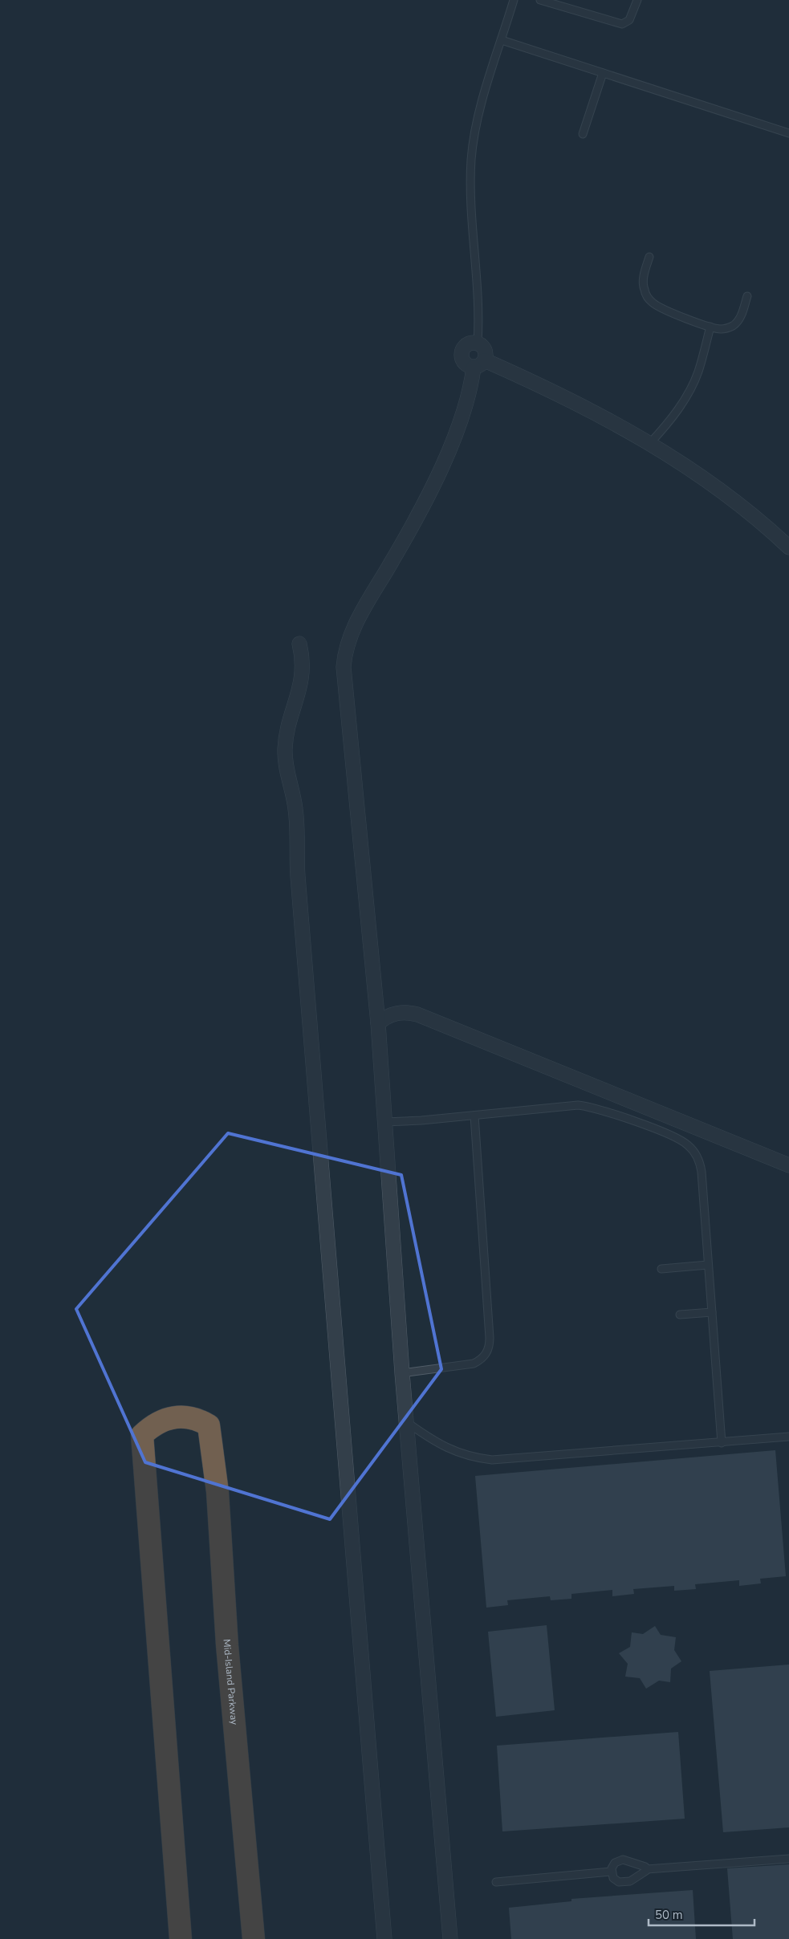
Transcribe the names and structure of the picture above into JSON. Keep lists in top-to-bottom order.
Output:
{
  "streets": {
    "highway": ["Mid-Island Parkway"]
  },
  "scale_bar": "50 m"
}
